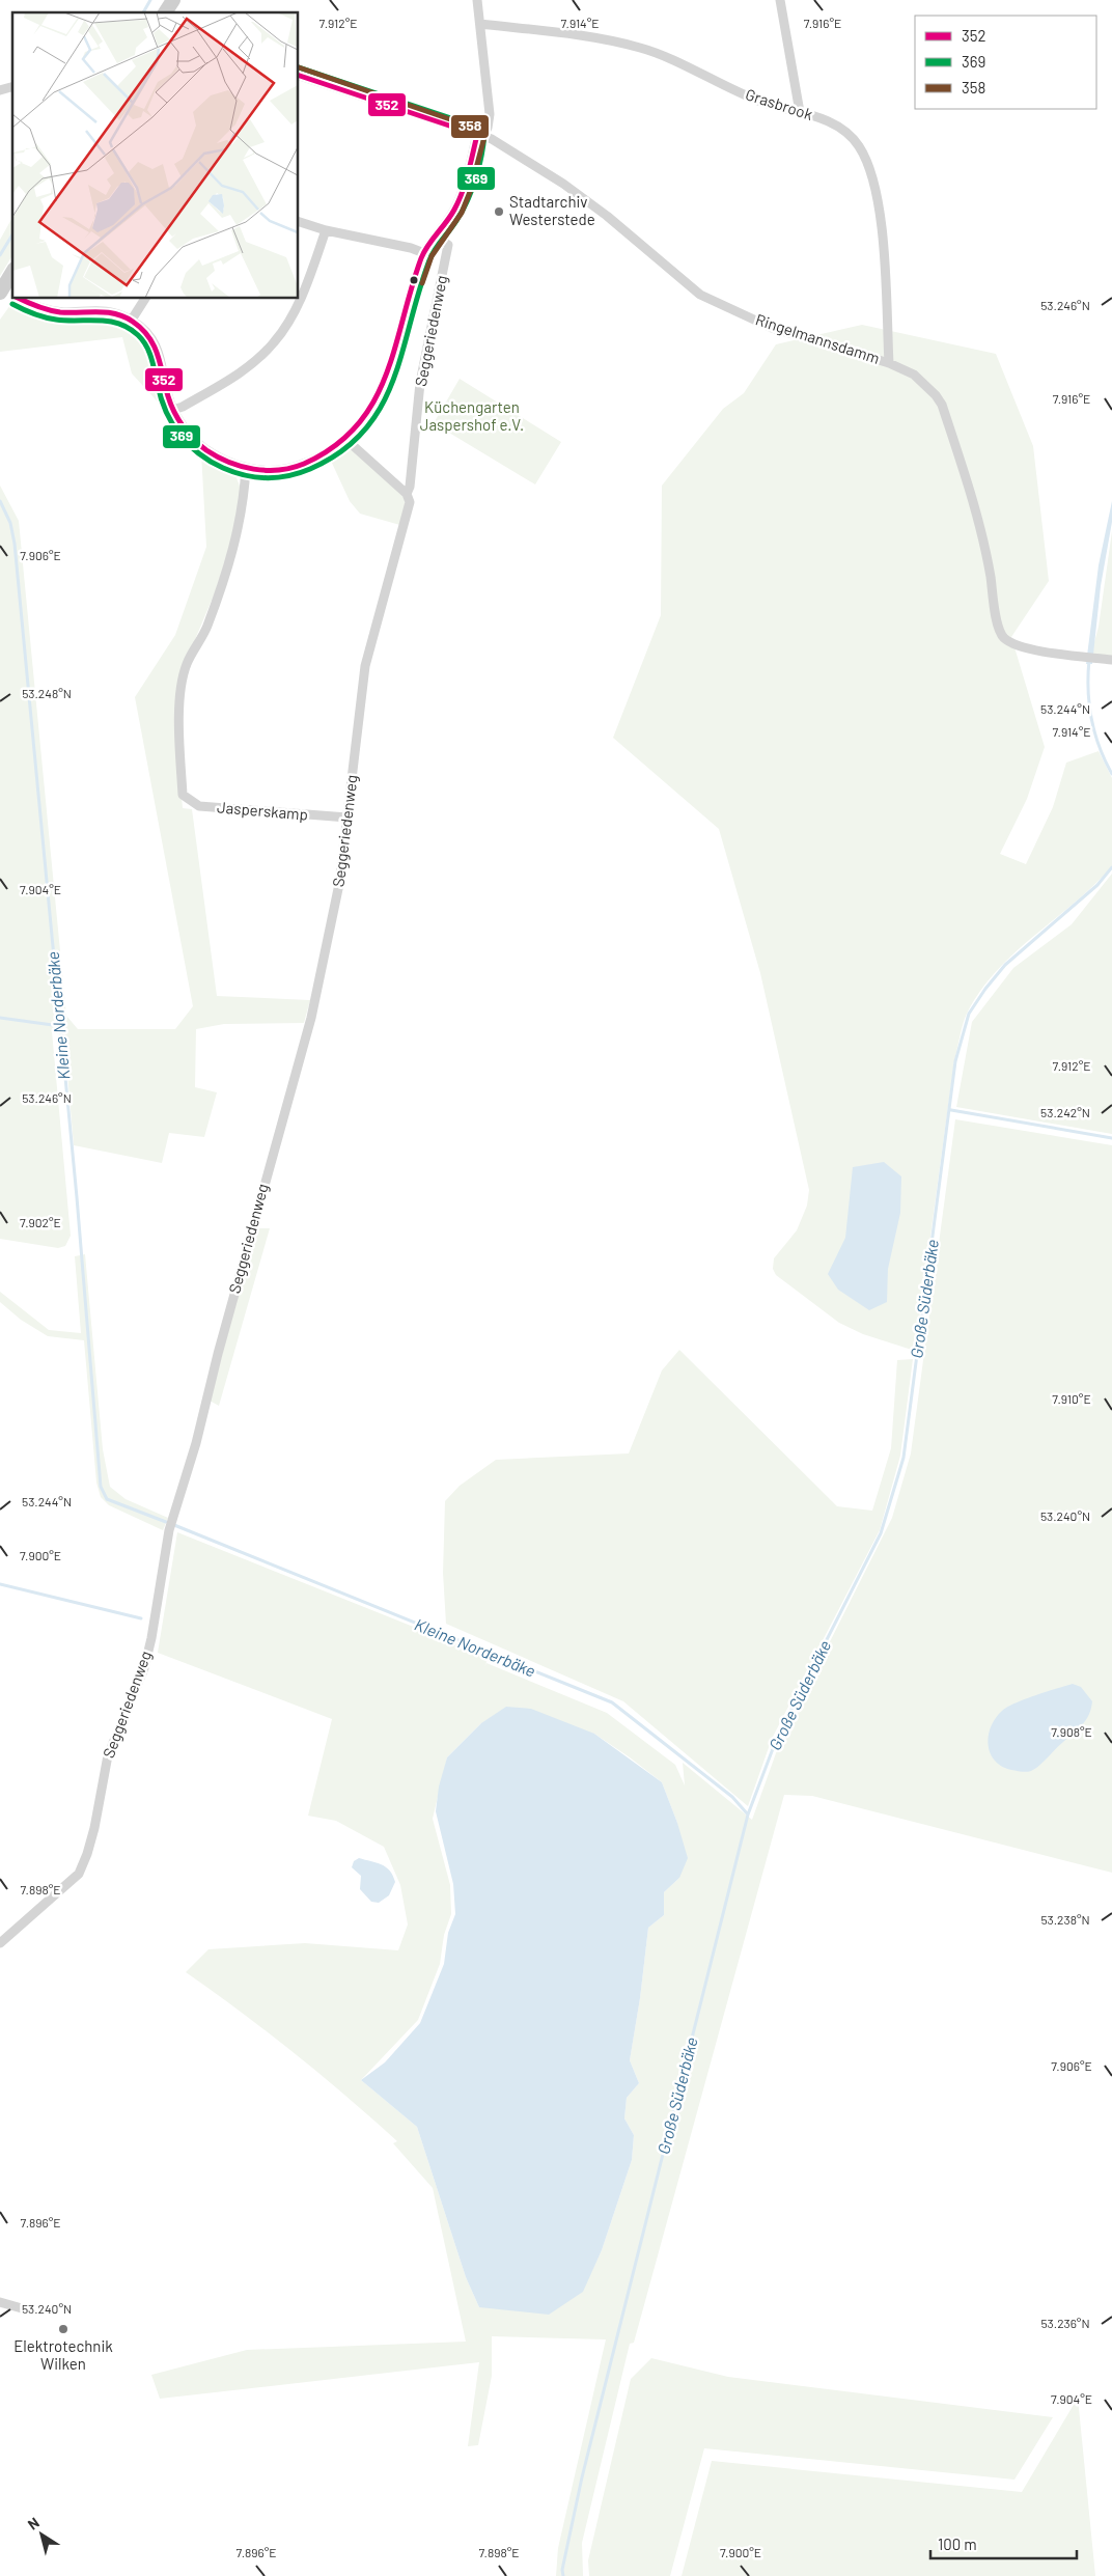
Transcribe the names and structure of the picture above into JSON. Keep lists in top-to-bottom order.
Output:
{
  "streets": {
    "street": [
      "Grasbrook",
      "Seggeriedenweg",
      "Ringelmannsdamm",
      "Jasperskamp"
    ]
  },
  "crossings": [
    ["Grasbrook", "Ringelmannsdamm"],
    ["Seggeriedenweg", "Jasperskamp"]
  ],
  "water": ["Kleine Norderbäke", "Große Süderbäke"],
  "parks": ["Küchengarten Jaspershof e.V."],
  "places": ["Stadtarchiv Westerstede", "Elektrotechnik Wilken"],
  "lines": ["transit line 369", "transit line 358", "transit line 352"],
  "legend": ["352", "369", "358"],
  "scale_bar": "100 m",
  "north": "top left",
  "coordinates": [
    "7.912°E",
    "7.914°E",
    "7.916°E",
    "53.246°N",
    "7.906°E",
    "53.248°N",
    "53.244°N",
    "7.904°E",
    "53.242°N",
    "7.902°E",
    "7.910°E",
    "53.240°N",
    "7.900°E",
    "7.908°E",
    "7.898°E",
    "53.238°N",
    "7.896°E",
    "53.236°N"
  ]
}
